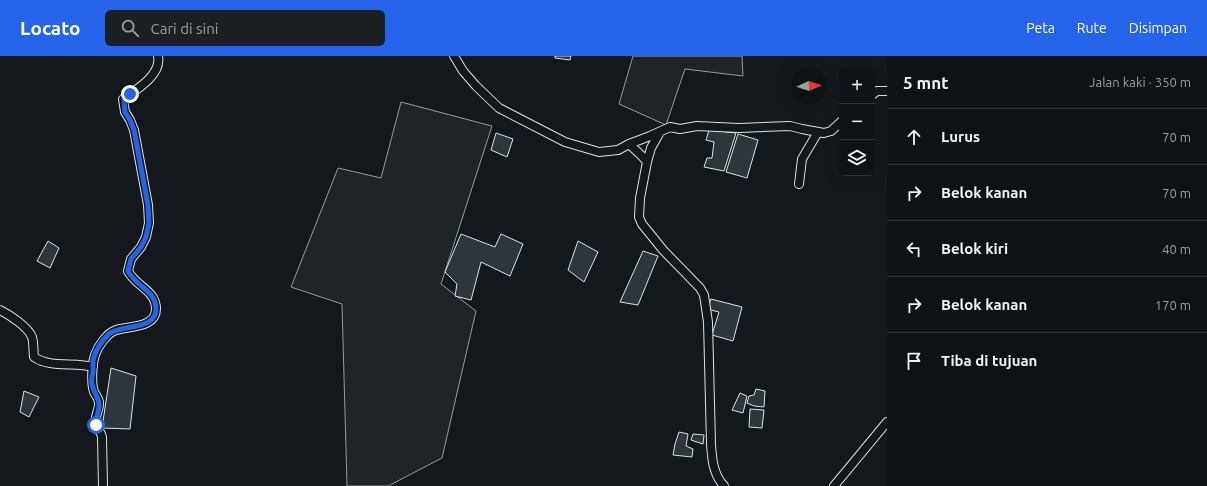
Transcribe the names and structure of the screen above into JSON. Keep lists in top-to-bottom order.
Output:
{
  "north": "right",
  "page": {
    "header": "Locato",
    "search": "Cari di sini",
    "nav": ["Peta", "Rute", "Disimpan"],
    "heading": ["5 mnt", "Jalan kaki · 350 m"],
    "map_buttons": ["+", "−"],
    "list": [
      ["Lurus", "70 m"],
      ["Belok kanan", "70 m"],
      ["Belok kiri", "40 m"],
      ["Belok kanan", "170 m"],
      "Tiba di tujuan"
    ]
  }
}
